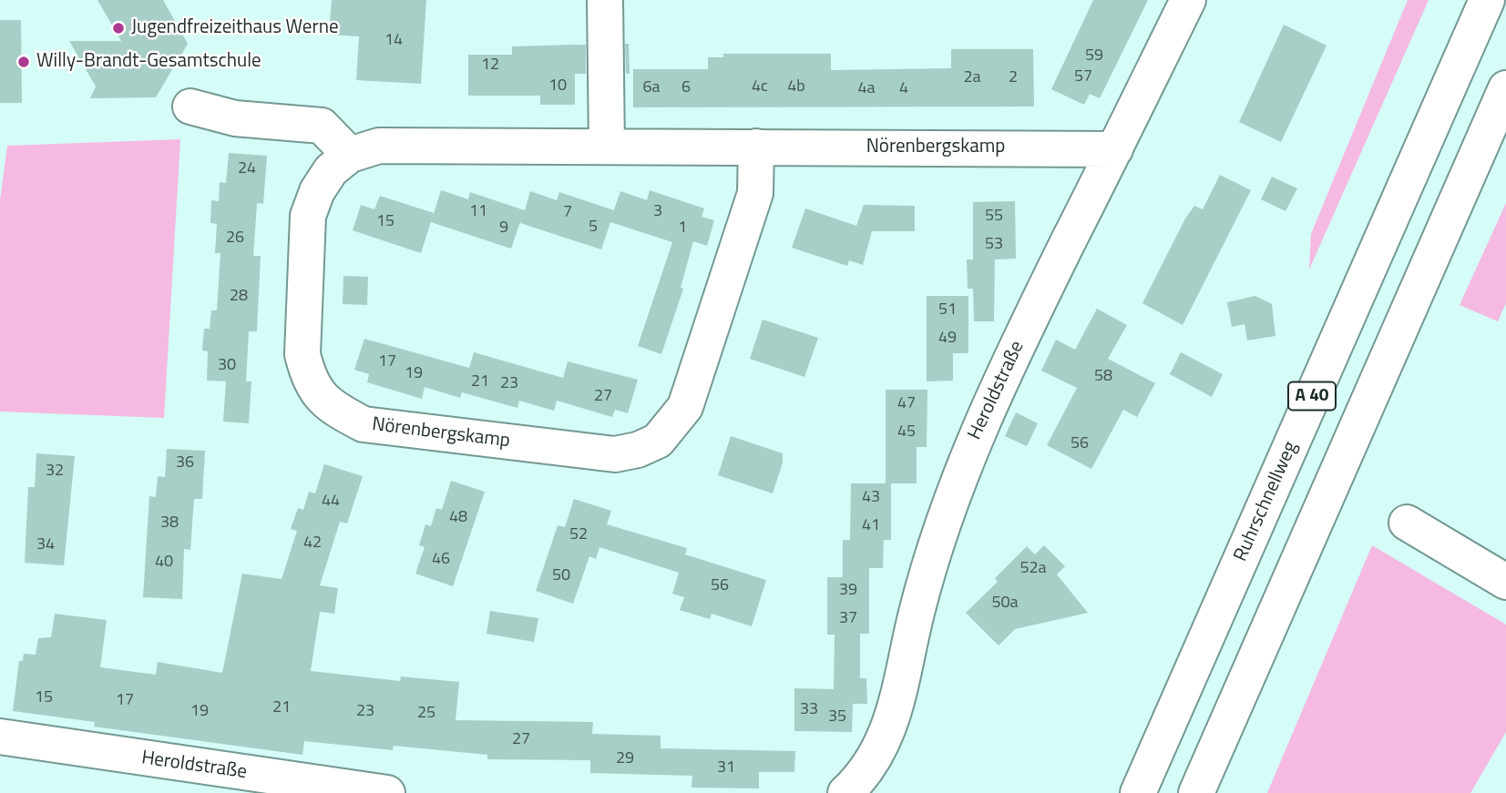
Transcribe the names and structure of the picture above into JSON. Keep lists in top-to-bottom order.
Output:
{
  "streets": {
    "main road": [
      "Nörenbergskamp",
      "Heroldstraße",
      "A 40",
      "Ruhrschnellweg"
    ]
  },
  "crossings": [
    ["Nörenbergskamp", "Heroldstraße"]
  ],
  "places": ["Jugendfreizeithaus Werne", "Willy-Brandt-Gesamtschule"],
  "house_numbers": [
    "14",
    "59",
    "12",
    "57",
    "2a",
    "2",
    "10",
    "4c",
    "4b",
    "6a",
    "6",
    "4a",
    "4",
    "24",
    "11",
    "3",
    "7",
    "55",
    "15",
    "5",
    "9",
    "1",
    "26",
    "53",
    "28",
    "51",
    "49",
    "17",
    "30",
    "19",
    "58",
    "21",
    "23",
    "27",
    "47",
    "45",
    "56",
    "36",
    "32",
    "43",
    "44",
    "48",
    "38",
    "41",
    "52",
    "42",
    "34",
    "46",
    "40",
    "52a",
    "50",
    "56",
    "39",
    "50a",
    "37",
    "15",
    "17",
    "21",
    "33",
    "19",
    "23",
    "25",
    "35",
    "27",
    "29",
    "31"
  ]
}
